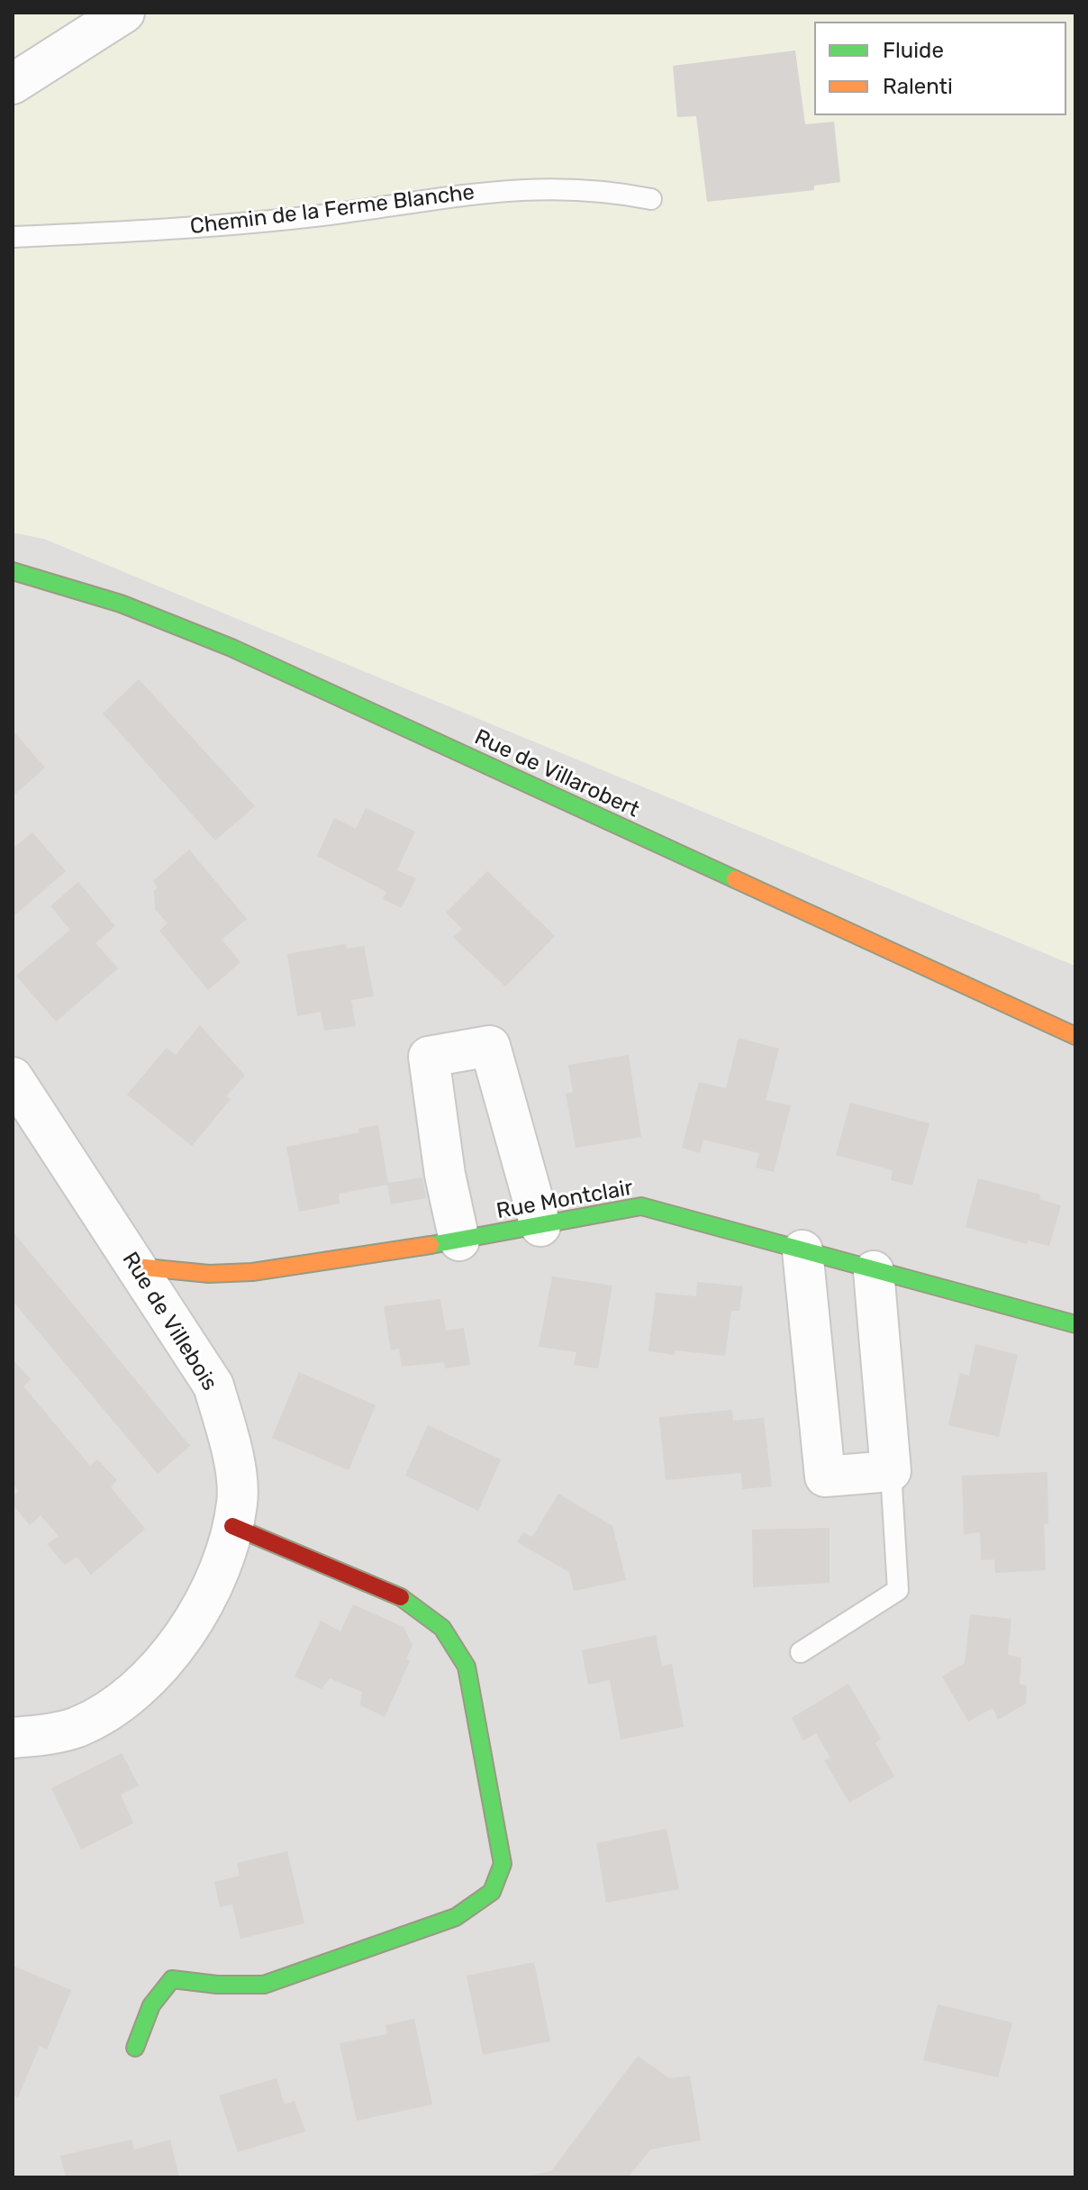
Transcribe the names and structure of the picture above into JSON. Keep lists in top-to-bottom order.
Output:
{
  "streets": {
    "street": ["Rue de Villarobert", "Rue Montclair", "Rue de Villebois"],
    "lane": ["Chemin de la Ferme Blanche"]
  },
  "crossings": [
    ["Rue Montclair", "Rue de Villebois"]
  ],
  "legend": ["Fluide", "Ralenti"]
}
